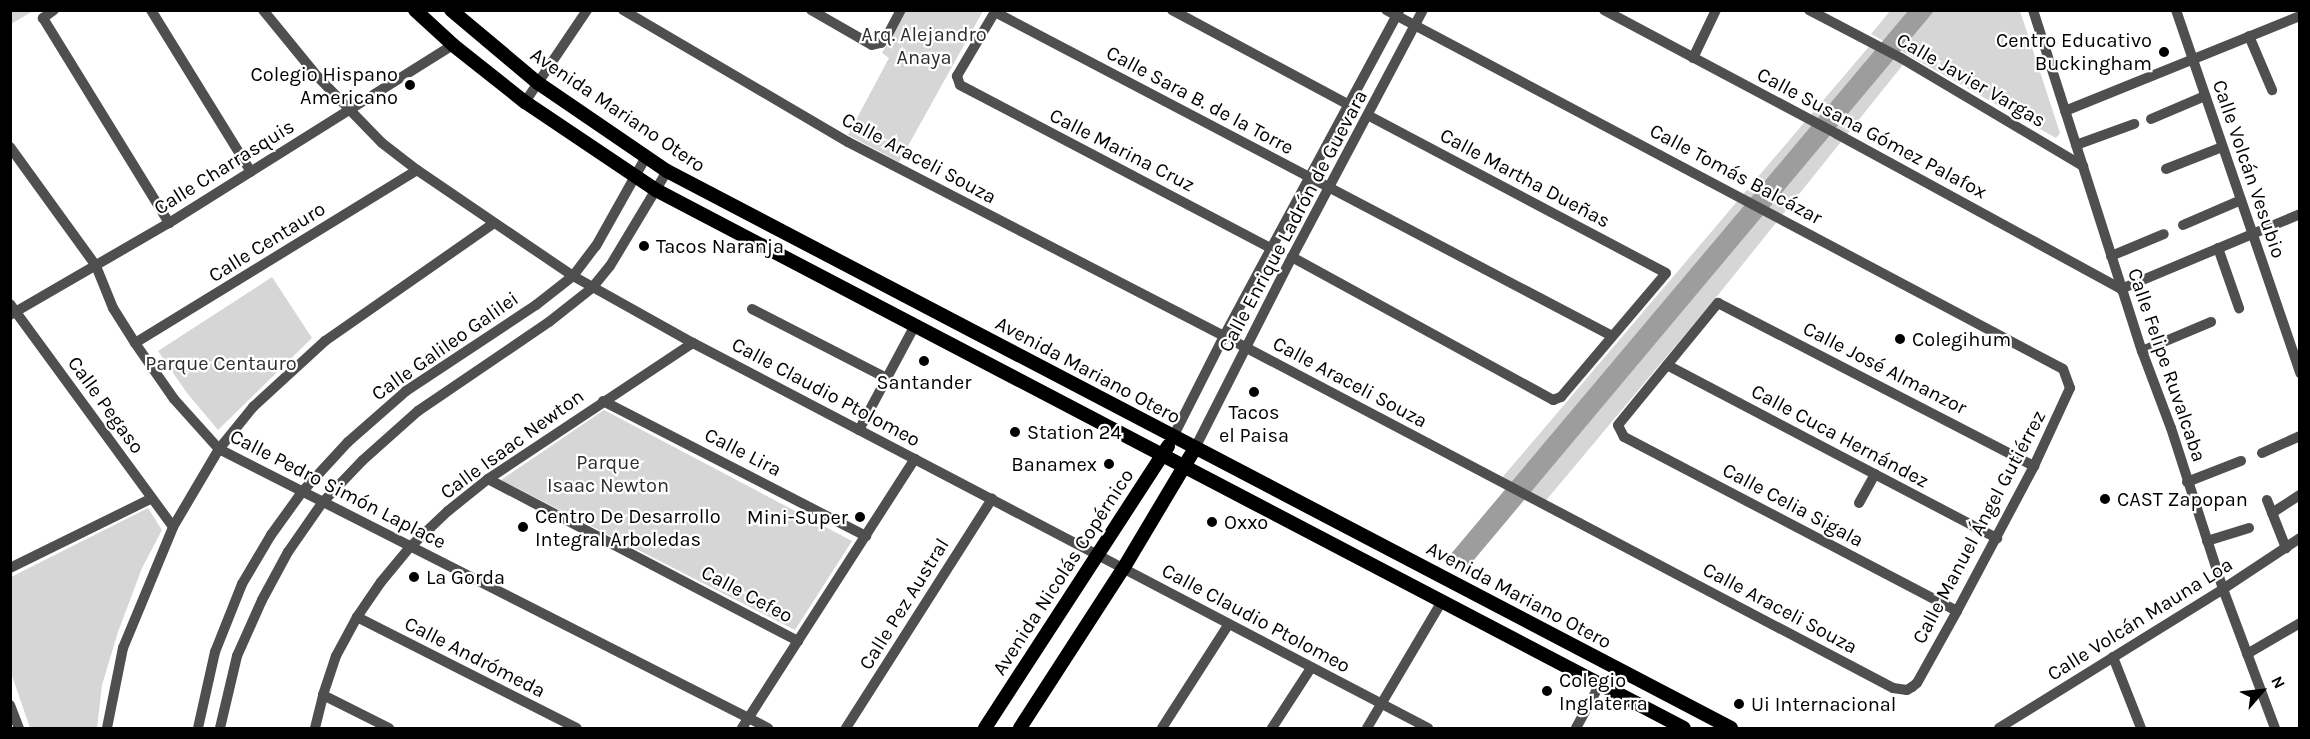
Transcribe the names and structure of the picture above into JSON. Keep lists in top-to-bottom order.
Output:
{
  "streets": {
    "main road": ["Avenida Mariano Otero", "Avenida Nicolás Copérnico"],
    "street": [
      "Calle Javier Vargas",
      "Calle Sara B. de la Torre",
      "Calle Susana Gómez Palafox",
      "Calle Marina Cruz",
      "Calle Araceli Souza",
      "Calle Charrasquis",
      "Calle Volcán Vesubio",
      "Calle Tomás Balcázar",
      "Calle Martha Dueñas",
      "Calle Enrique Ladrón de Guevara",
      "Calle Centauro",
      "Calle Galileo Galilei",
      "Calle Felipe Ruvalcaba",
      "Calle José Almanzor",
      "Calle Claudio Ptolomeo",
      "Calle Pegaso",
      "Calle Cuca Hernández",
      "Calle Isaac Newton",
      "Calle Lira",
      "Calle Pedro Simón Laplace",
      "Calle Celia Sigala",
      "Calle Manuel Ángel Gutiérrez",
      "Calle Cefeo",
      "Calle Pez Austral",
      "Calle Volcán Mauna Loa",
      "Calle Andrómeda"
    ]
  },
  "crossings": [
    ["Calle Javier Vargas", "Calle Felipe Ruvalcaba"],
    ["Calle Sara B. de la Torre", "Calle Marina Cruz"],
    ["Calle Sara B. de la Torre", "Calle Martha Dueñas"],
    ["Calle Sara B. de la Torre", "Calle Enrique Ladrón de Guevara"],
    ["Avenida Mariano Otero", "Calle Charrasquis"],
    ["Avenida Mariano Otero", "Calle Enrique Ladrón de Guevara"],
    ["Avenida Mariano Otero", "Calle Galileo Galilei"],
    ["Avenida Mariano Otero", "Avenida Nicolás Copérnico"],
    ["Calle Susana Gómez Palafox", "Calle Felipe Ruvalcaba"],
    ["Calle Marina Cruz", "Calle Enrique Ladrón de Guevara"],
    ["Calle Araceli Souza", "Calle Enrique Ladrón de Guevara"],
    ["Calle Araceli Souza", "Calle Manuel Ángel Gutiérrez"],
    ["Calle Charrasquis", "Calle Claudio Ptolomeo"],
    ["Calle Charrasquis", "Calle Pegaso"],
    ["Calle Charrasquis", "Calle Pedro Simón Laplace"],
    ["Calle Tomás Balcázar", "Calle Enrique Ladrón de Guevara"],
    ["Calle Tomás Balcázar", "Calle Manuel Ángel Gutiérrez"],
    ["Calle Martha Dueñas", "Calle Enrique Ladrón de Guevara"],
    ["Calle Enrique Ladrón de Guevara", "Avenida Nicolás Copérnico"],
    ["Calle Centauro", "Calle Claudio Ptolomeo"],
    ["Calle Centauro", "Calle Pedro Simón Laplace"],
    ["Calle Galileo Galilei", "Calle Claudio Ptolomeo"],
    ["Calle Galileo Galilei", "Calle Pedro Simón Laplace"],
    ["Calle Felipe Ruvalcaba", "Calle Volcán Mauna Loa"],
    ["Calle José Almanzor", "Calle Cuca Hernández"],
    ["Calle José Almanzor", "Calle Celia Sigala"],
    ["Calle José Almanzor", "Calle Manuel Ángel Gutiérrez"],
    ["Calle Claudio Ptolomeo", "Calle Isaac Newton"],
    ["Calle Claudio Ptolomeo", "Avenida Nicolás Copérnico"],
    ["Calle Claudio Ptolomeo", "Calle Pez Austral"],
    ["Calle Cuca Hernández", "Calle Celia Sigala"],
    ["Calle Cuca Hernández", "Calle Manuel Ángel Gutiérrez"],
    ["Calle Isaac Newton", "Calle Lira"],
    ["Calle Isaac Newton", "Calle Pedro Simón Laplace"],
    ["Calle Isaac Newton", "Calle Cefeo"],
    ["Calle Isaac Newton", "Calle Andrómeda"],
    ["Calle Celia Sigala", "Calle Manuel Ángel Gutiérrez"]
  ],
  "parks": ["Arq. Alejandro Anaya", "Parque Centauro", "Parque Isaac Newton"],
  "places": [
    "Centro Educativo Buckingham",
    "Colegio Hispano Americano",
    "Tacos Naranja",
    "Colegihum",
    "Santander",
    "Tacos el Paisa",
    "Station 24",
    "Banamex",
    "CAST Zapopan",
    "Mini-Super",
    "Oxxo",
    "Centro De Desarrollo Integral Arboledas",
    "La Gorda",
    "Colegio Inglaterra",
    "Ui Internacional"
  ],
  "north": "top right"
}
